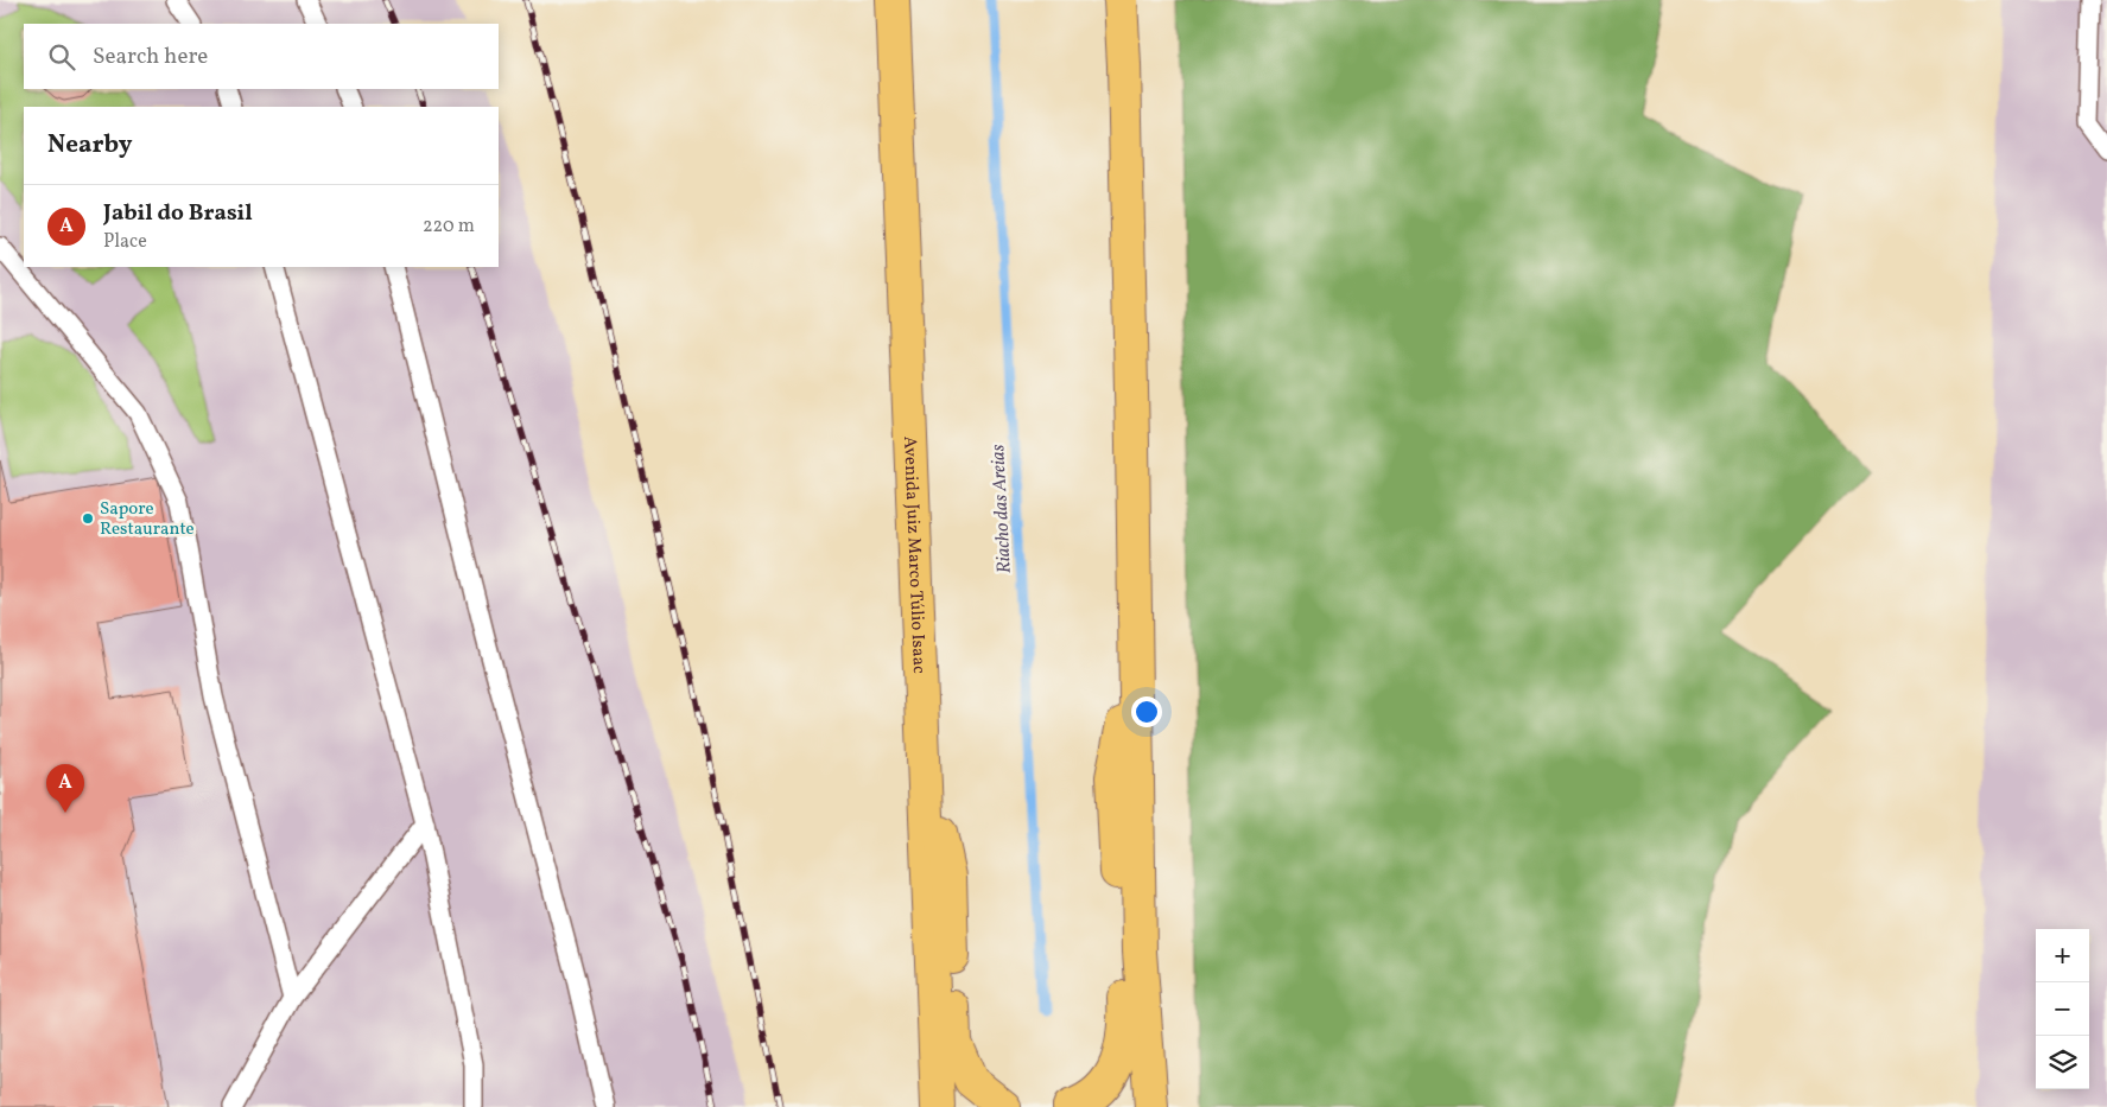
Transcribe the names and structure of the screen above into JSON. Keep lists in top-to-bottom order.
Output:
{
  "streets": {
    "main road": ["Avenida Juiz Marco Túlio Isaac"]
  },
  "water": ["Riacho das Areias"],
  "places": ["Sapore Restaurante"],
  "page": {
    "search": "Search here",
    "heading": "Nearby",
    "list": [
      {
        "mark": "A",
        "name": "Jabil do Brasil",
        "note": "Place",
        "value": "220 m"
      }
    ],
    "pins": "A",
    "map_buttons": ["+", "−"]
  }
}
